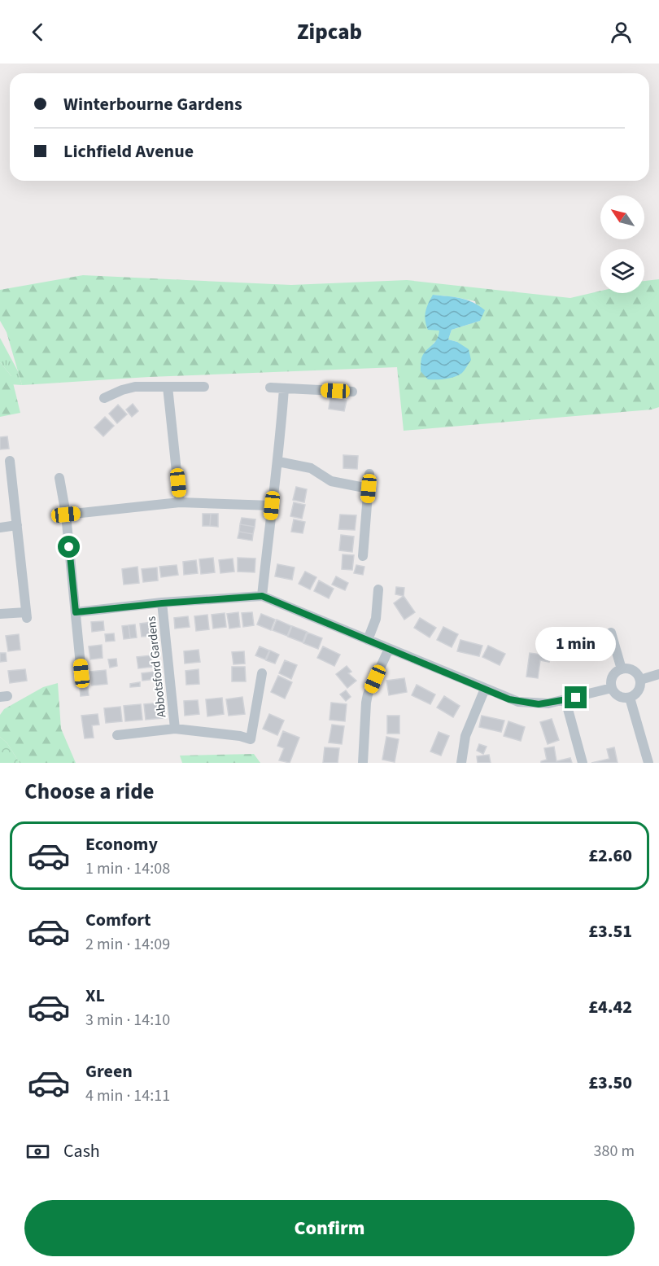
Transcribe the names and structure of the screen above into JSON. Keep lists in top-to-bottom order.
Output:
{
  "streets": {
    "street": ["Abbotsford Gardens"]
  },
  "north": "top left",
  "page": {
    "header": "Zipcab",
    "banner": ["Winterbourne Gardens", "Lichfield Avenue"],
    "bubble": "1 min",
    "heading": "Choose a ride",
    "list": [
      {
        "name": "Economy",
        "note": "1 min · 14:08",
        "value": "£2.60"
      },
      {
        "name": "Comfort",
        "note": "2 min · 14:09",
        "value": "£3.51"
      },
      {
        "name": "XL",
        "note": "3 min · 14:10",
        "value": "£4.42"
      },
      {
        "name": "Green",
        "note": "4 min · 14:11",
        "value": "£3.50"
      }
    ],
    "pay": ["Cash", "380 m"],
    "buttons": "Confirm"
  }
}
